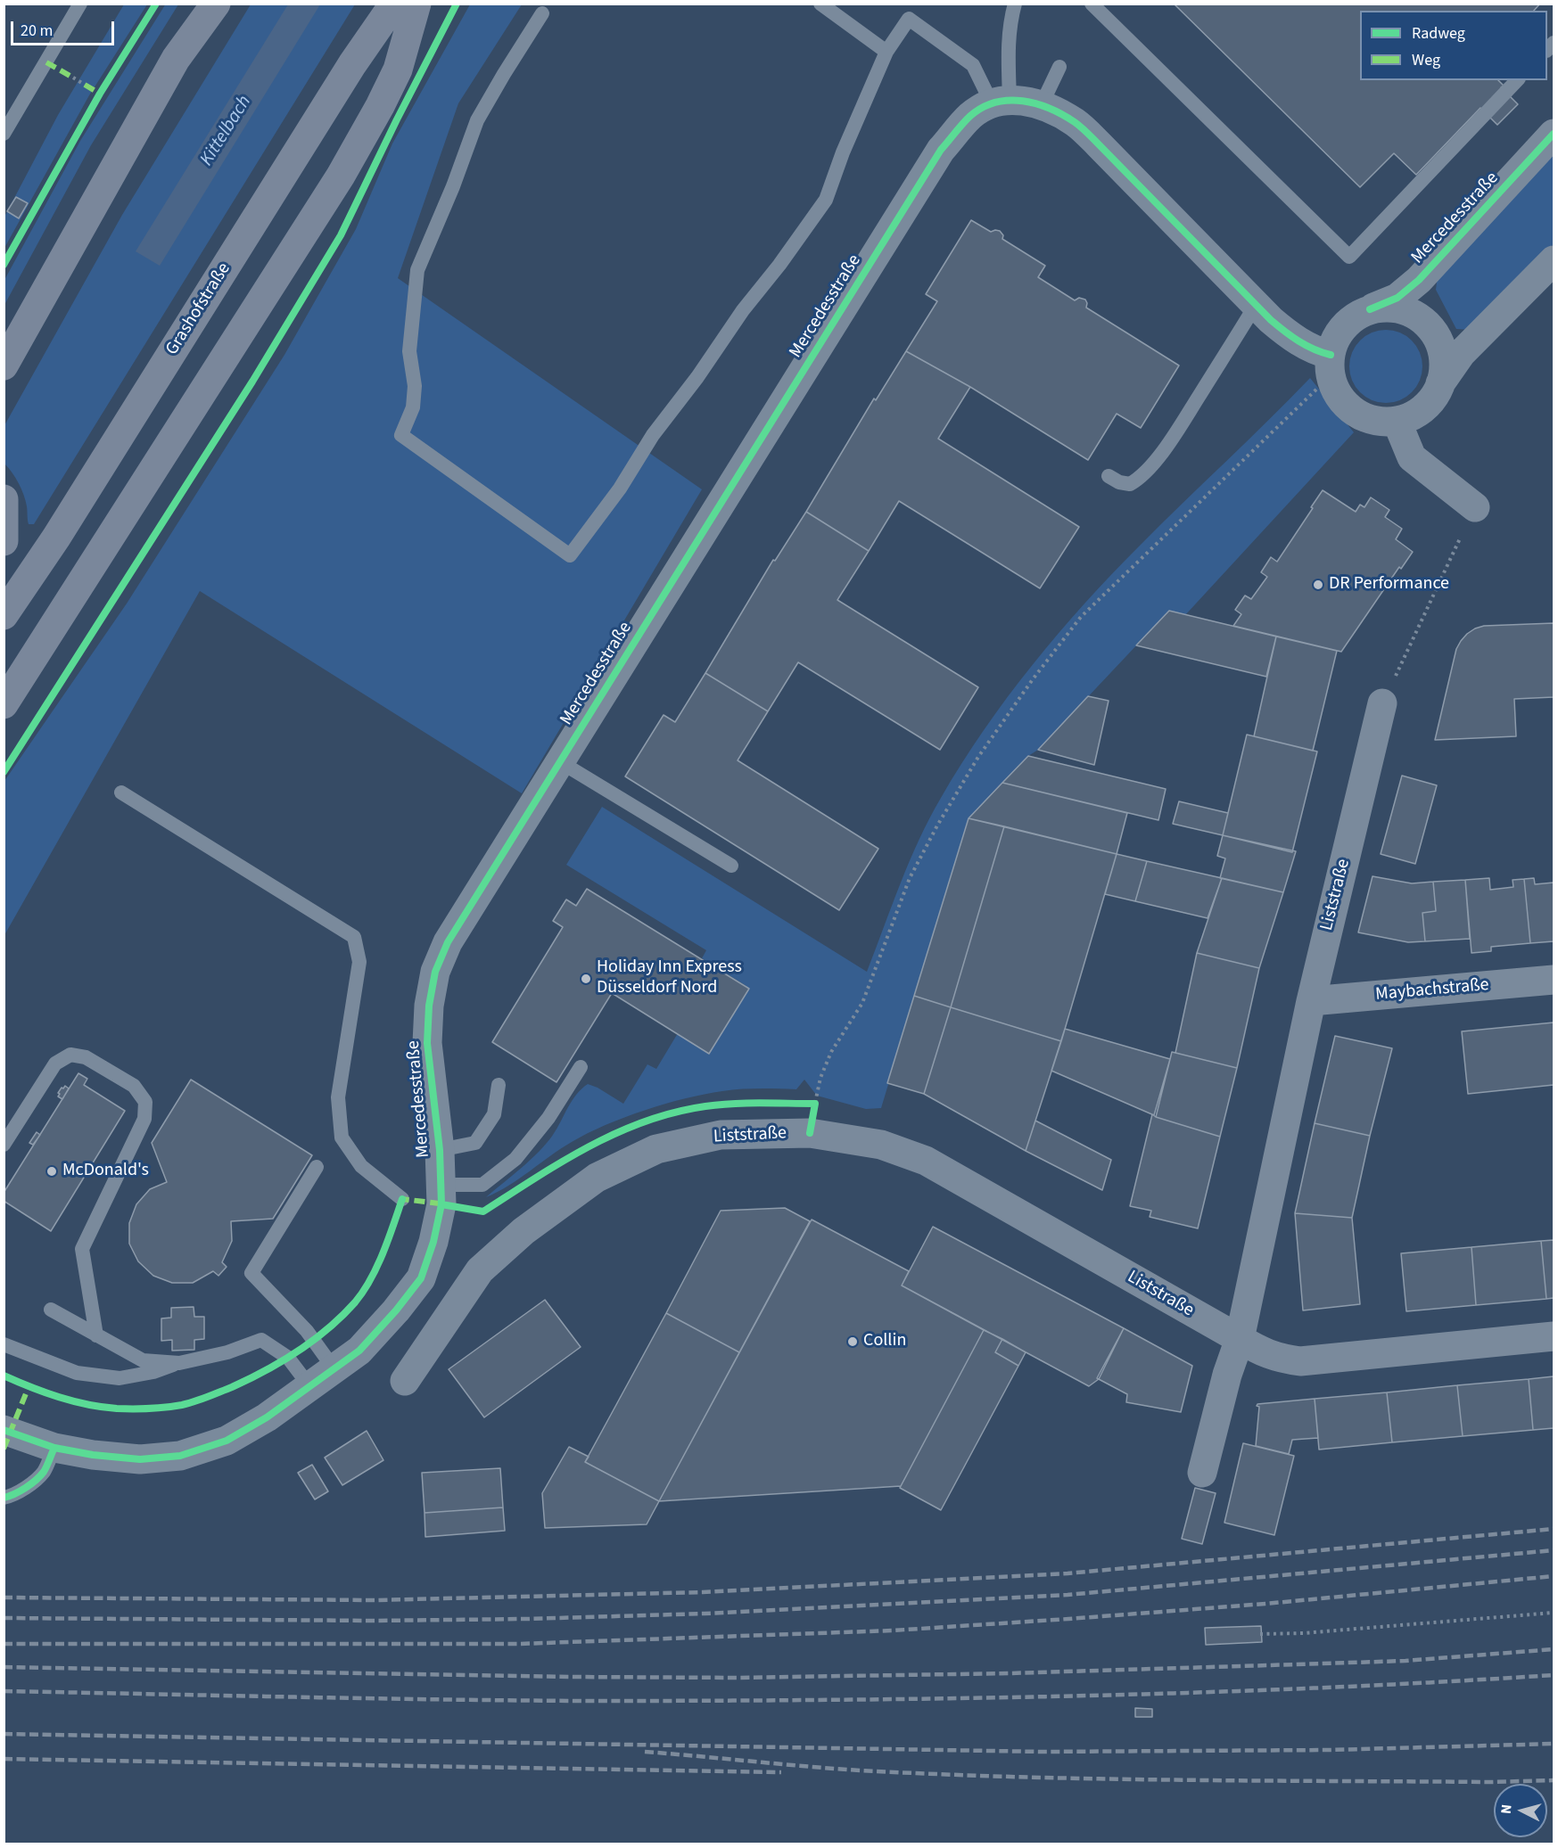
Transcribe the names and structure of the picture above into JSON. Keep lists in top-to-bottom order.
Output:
{
  "streets": {
    "main road": ["Grashofstraße"],
    "street": ["Mercedesstraße", "Liststraße", "Maybachstraße"]
  },
  "crossings": [
    ["Liststraße", "Maybachstraße"]
  ],
  "water": ["Kittelbach"],
  "places": [
    "DR Performance",
    "Holiday Inn Express Düsseldorf Nord",
    "McDonald's",
    "Collin"
  ],
  "legend": ["Radweg", "Weg"],
  "scale_bar": "20 m",
  "north": "left"
}
